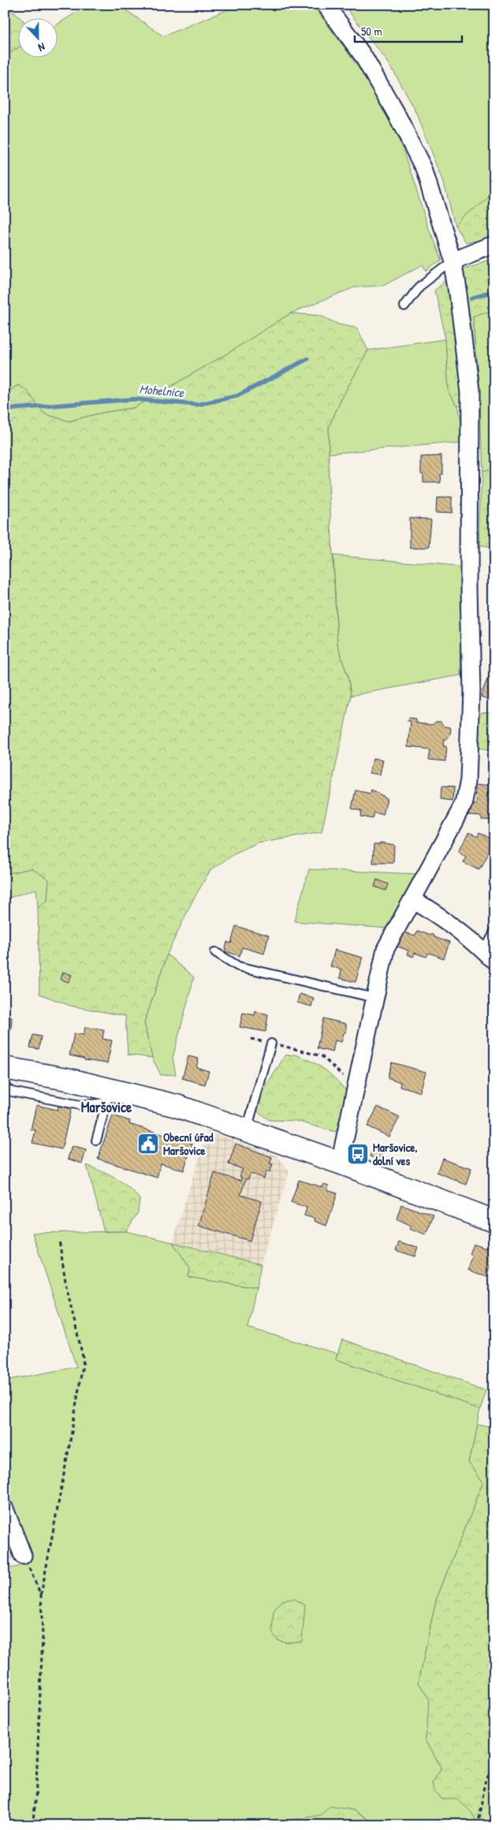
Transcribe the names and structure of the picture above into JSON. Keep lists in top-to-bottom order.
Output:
{
  "districts": ["Maršovice"],
  "water": ["Mohelnice"],
  "places": {
    "public building": ["Obecní úřad Maršovice"],
    "bus stop": ["Maršovice, dolní ves"]
  },
  "scale_bar": "50 m",
  "north": "bottom"
}
